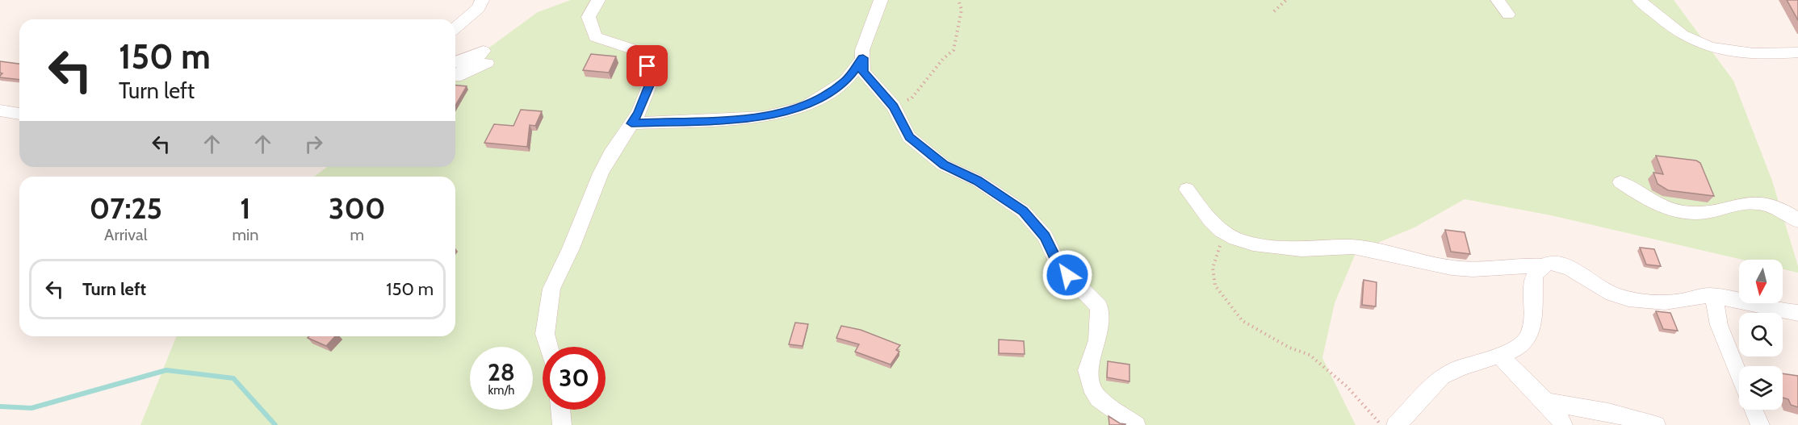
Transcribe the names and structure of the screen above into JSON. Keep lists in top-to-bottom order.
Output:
{
  "north": "bottom",
  "page": {
    "turn": ["150 m", "Turn left"],
    "eta": [
      "07:25",
      "Arrival",
      "1",
      "min",
      "300",
      "m"
    ],
    "list": [
      {
        "name": "Turn left",
        "value": "150 m"
      }
    ],
    "speed": "28 km/h",
    "limit": "30"
  }
}
